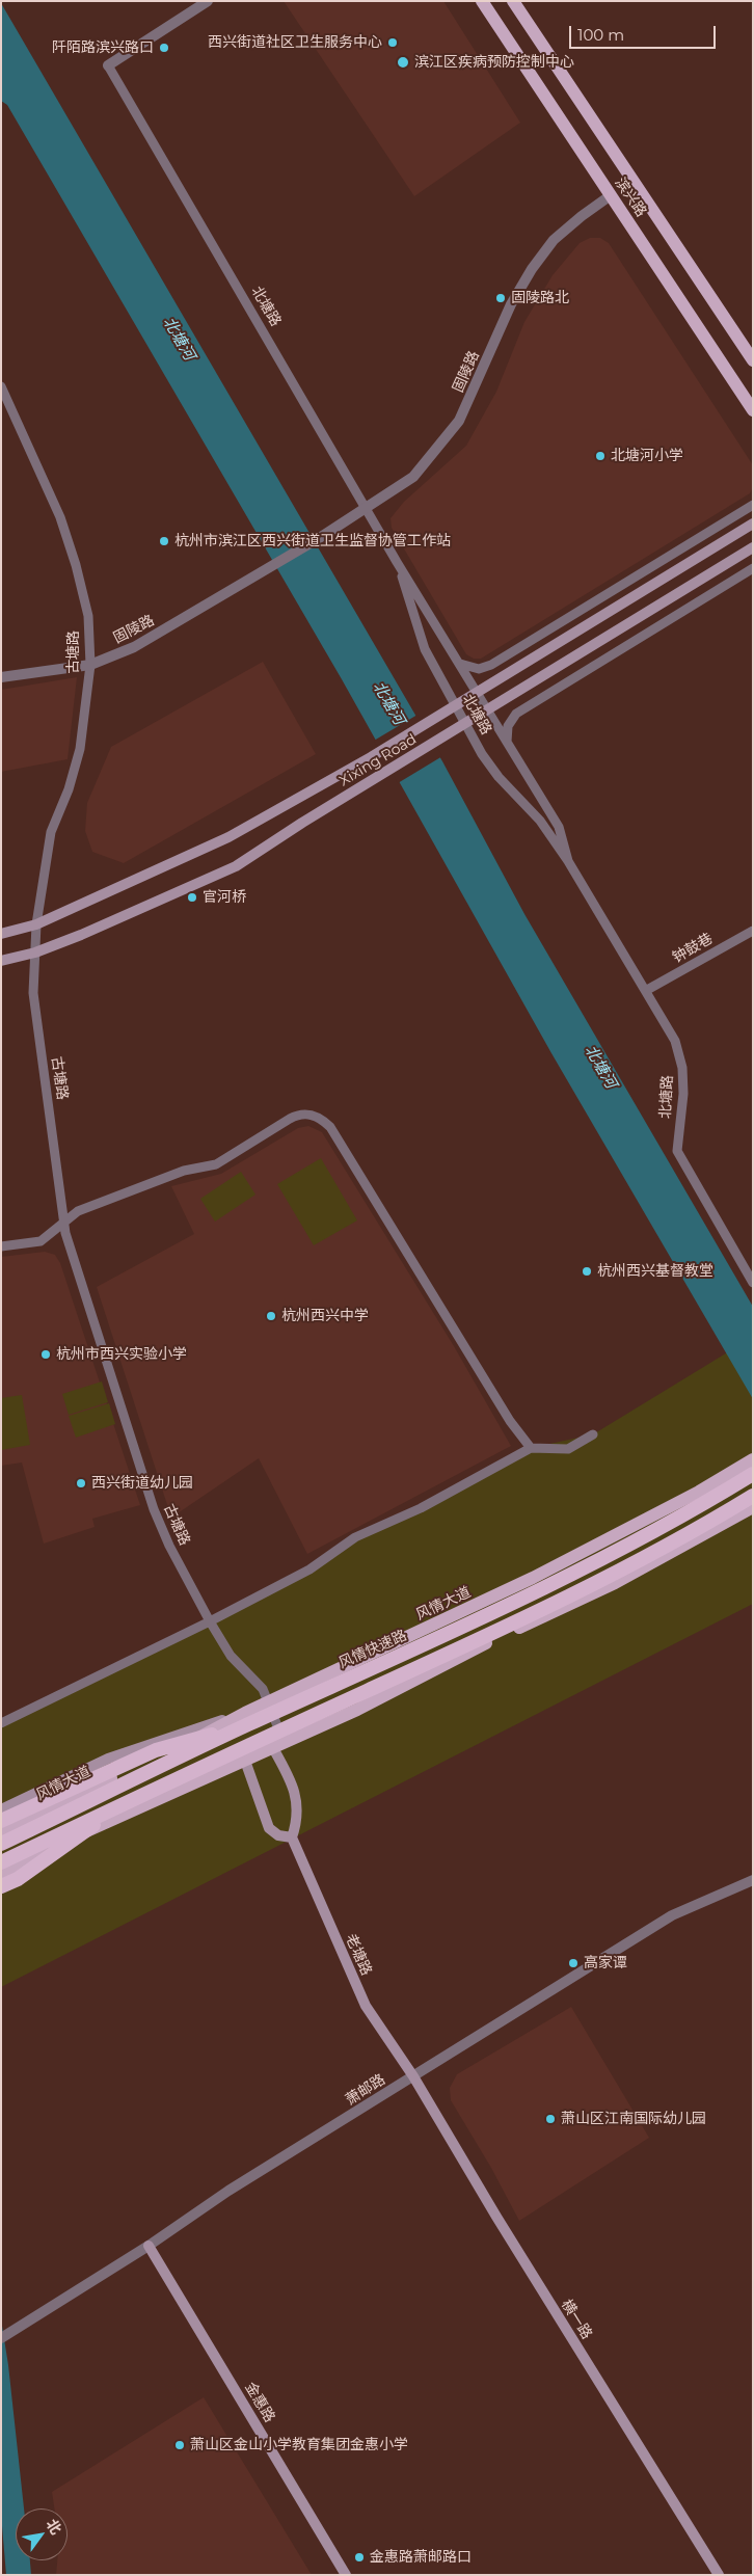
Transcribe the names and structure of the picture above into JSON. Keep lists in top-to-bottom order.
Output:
{
  "streets": {
    "highway": ["风情快速路"],
    "main road": [
      "滨兴路",
      "Xixing Road",
      "风情大道",
      "老塘路",
      "横一路",
      "金惠路"
    ],
    "street": [
      "北塘路",
      "固陵路",
      "古塘路",
      "钟鼓巷",
      "萧邮路"
    ]
  },
  "crossings": [
    ["滨兴路", "固陵路"],
    ["北塘路", "固陵路"],
    ["北塘路", "钟鼓巷"],
    ["固陵路", "古塘路"],
    ["古塘路", "Xixing Road"],
    ["古塘路", "风情大道"],
    ["风情大道", "风情快速路"],
    ["老塘路", "萧邮路"],
    ["老塘路", "横一路"],
    ["萧邮路", "横一路"],
    ["萧邮路", "金惠路"]
  ],
  "water": ["北塘河"],
  "places": [
    "西兴街道社区卫生服务中心",
    "阡陌路滨兴路口",
    "滨江区疾病预防控制中心",
    "固陵路北",
    "北塘河小学",
    "杭州市滨江区西兴街道卫生监督协管工作站",
    "官河桥",
    "杭州西兴基督教堂",
    "杭州西兴中学",
    "杭州市西兴实验小学",
    "西兴街道幼儿园",
    "高家谭",
    "萧山区江南国际幼儿园",
    "萧山区金山小学教育集团金惠小学",
    "金惠路萧邮路口"
  ],
  "scale_bar": "100 m",
  "north": "top right"
}
